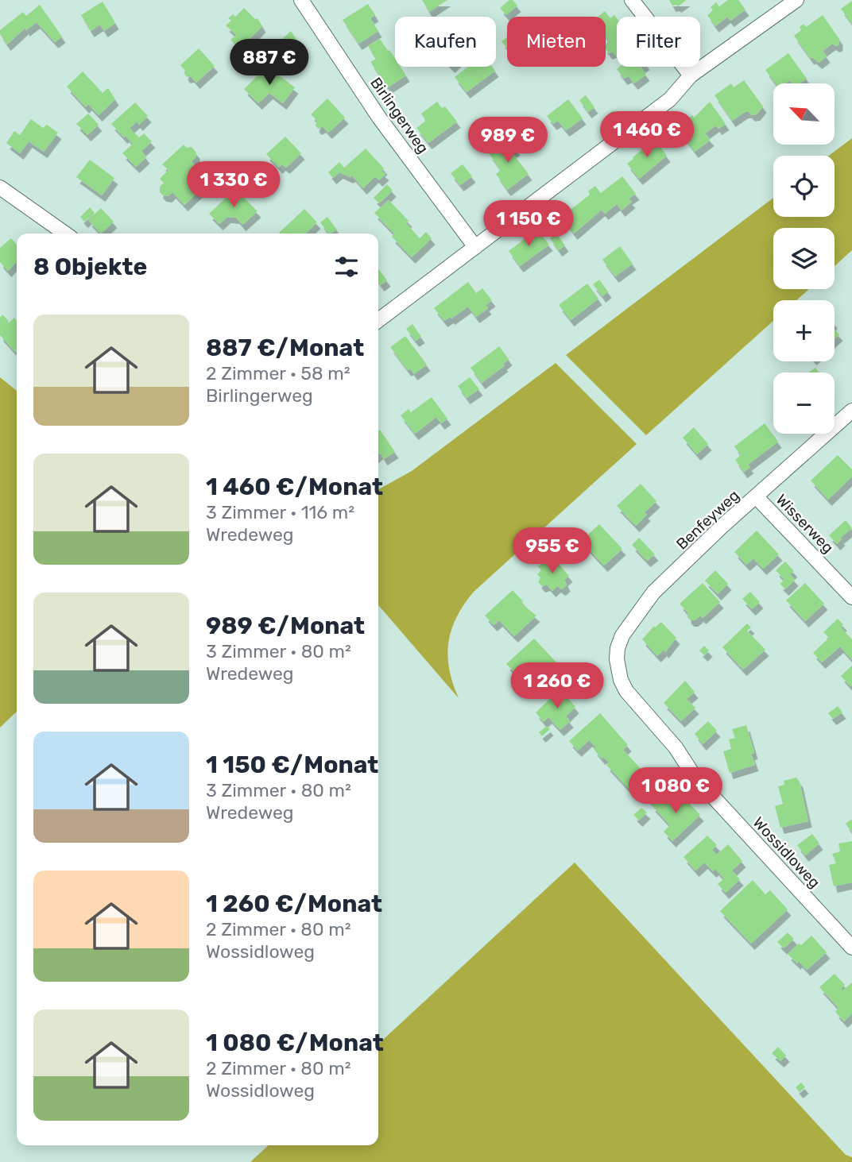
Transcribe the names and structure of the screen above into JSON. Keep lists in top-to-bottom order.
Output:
{
  "streets": {
    "street": [
      "Birlingerweg",
      "Benfeyweg",
      "Wisserweg",
      "Wossidloweg"
    ]
  },
  "crossings": [
    ["Benfeyweg", "Wisserweg"],
    ["Benfeyweg", "Wossidloweg"]
  ],
  "north": "top left",
  "page": {
    "chip": ["Kaufen", "Mieten", "Filter"],
    "price": [
      "887 €",
      "1 460 €",
      "989 €",
      "1 330 €",
      "1 150 €",
      "955 €",
      "1 260 €",
      "1 080 €"
    ],
    "map_buttons": ["+", "−"],
    "heading": "8 Objekte",
    "list": [
      {
        "name": "887 €/Monat",
        "note": "2 Zimmer · 58 m² · Birlingerweg"
      },
      {
        "name": "1 460 €/Monat",
        "note": "3 Zimmer · 116 m² · Wredeweg"
      },
      {
        "name": "989 €/Monat",
        "note": "3 Zimmer · 80 m² · Wredeweg"
      },
      {
        "name": "1 150 €/Monat",
        "note": "3 Zimmer · 80 m² · Wredeweg"
      },
      {
        "name": "1 260 €/Monat",
        "note": "2 Zimmer · 80 m² · Wossidloweg"
      },
      {
        "name": "1 080 €/Monat",
        "note": "2 Zimmer · 80 m² · Wossidloweg"
      }
    ]
  }
}
